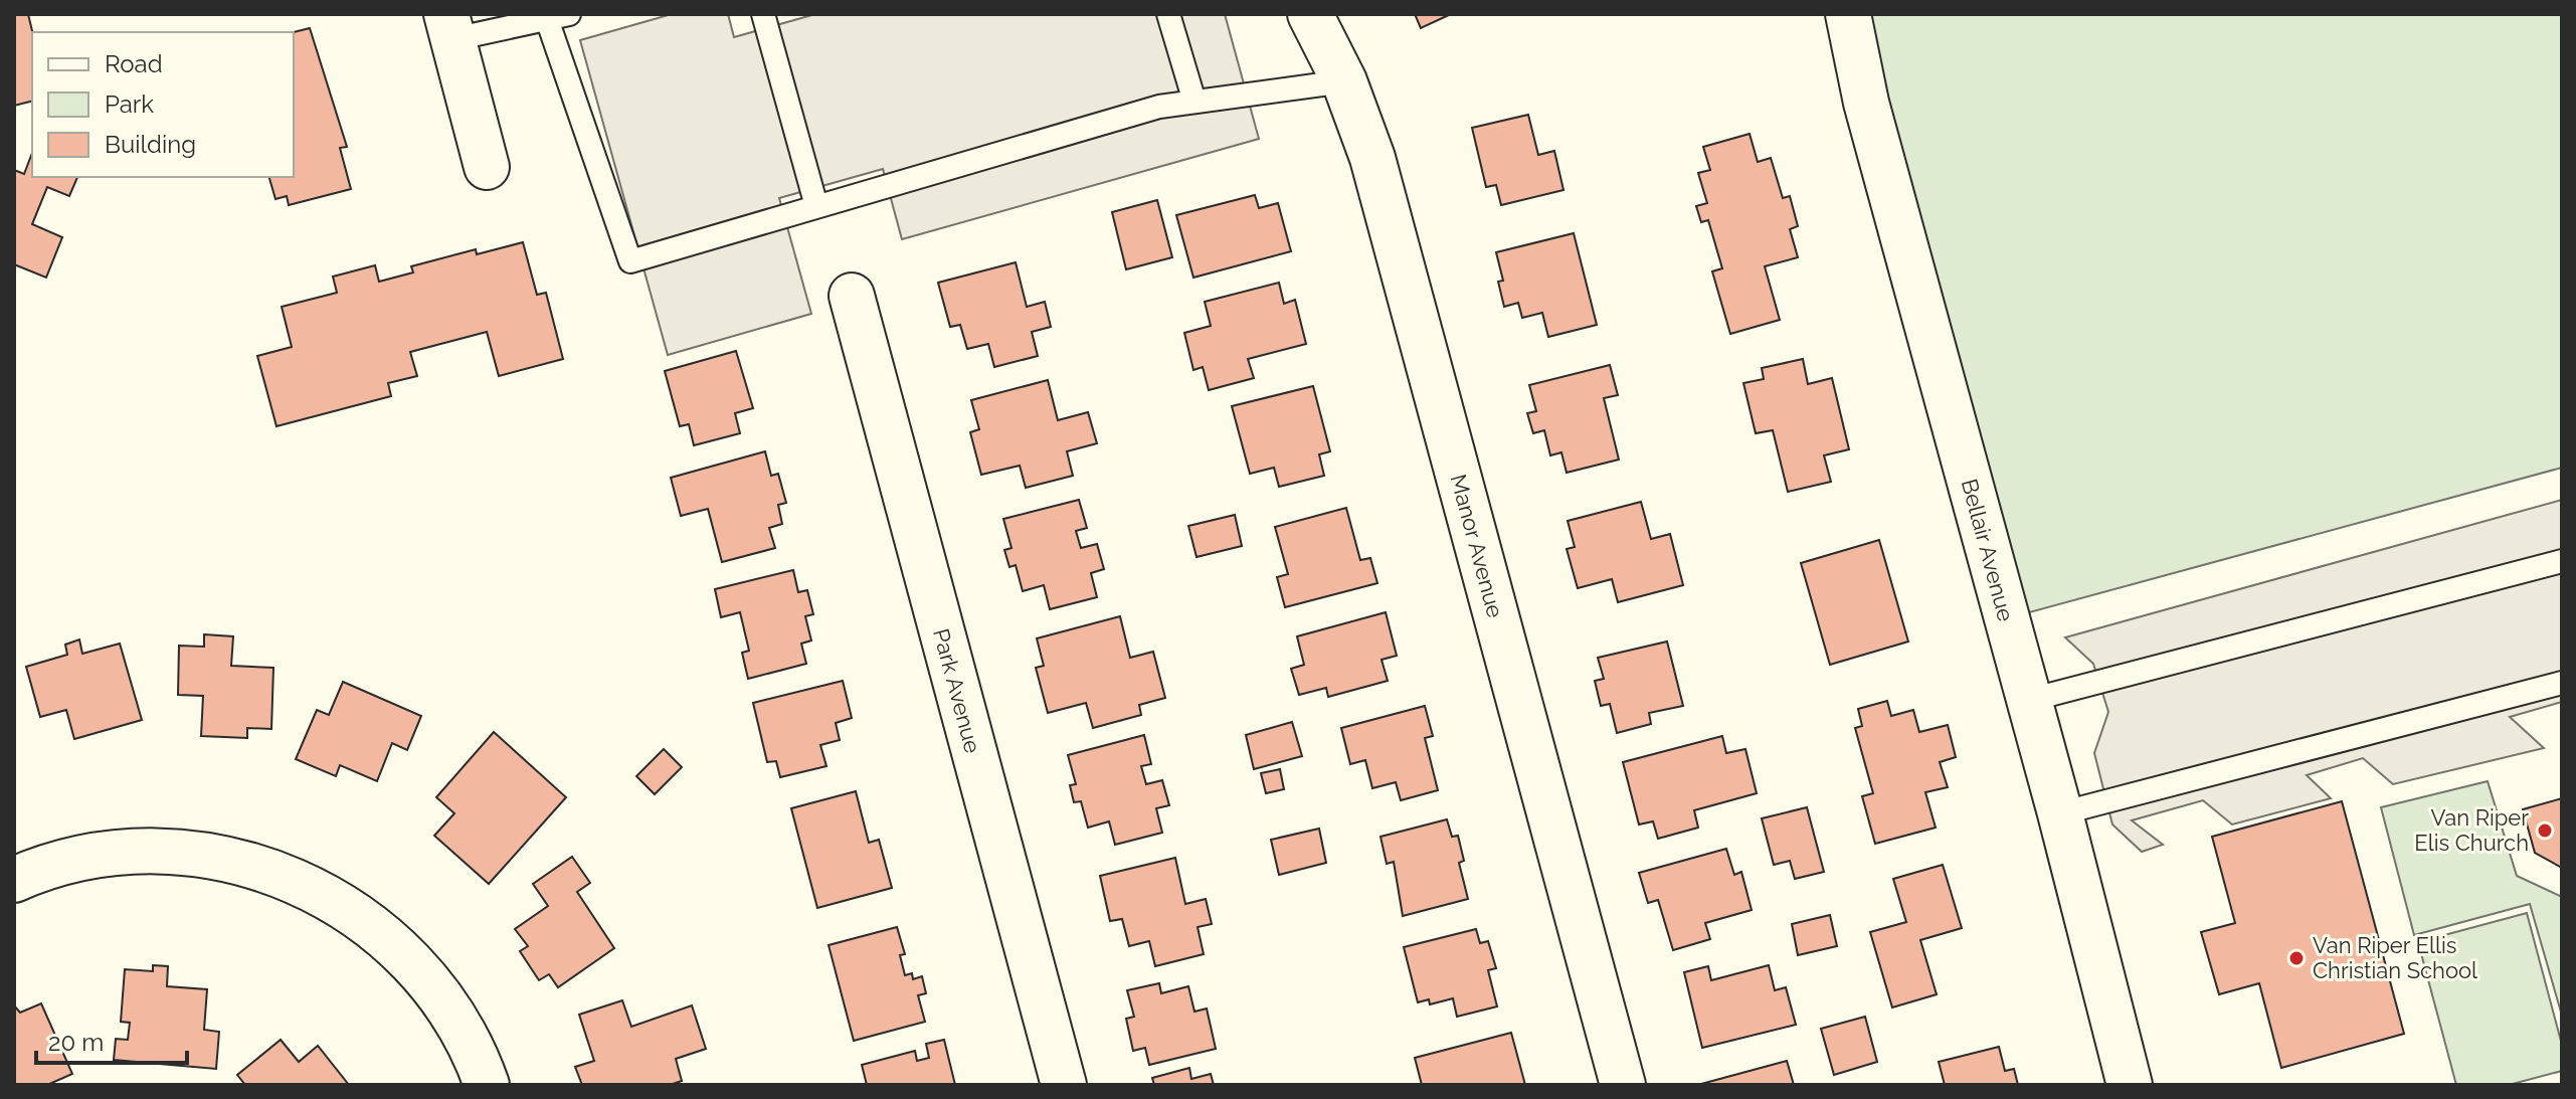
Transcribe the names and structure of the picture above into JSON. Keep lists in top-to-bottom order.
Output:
{
  "streets": {
    "street": ["Manor Avenue", "Bellair Avenue", "Park Avenue"]
  },
  "places": ["Van Riper Elis Church", "Van Riper Ellis Christian School"],
  "legend": ["Road", "Park", "Building"],
  "scale_bar": "20 m"
}
